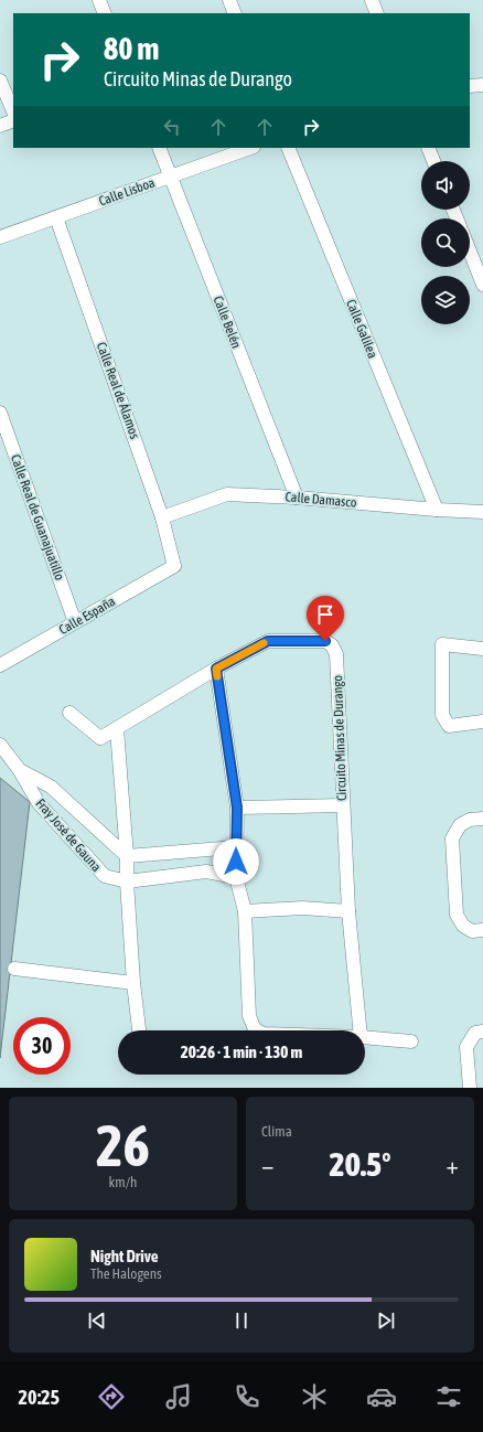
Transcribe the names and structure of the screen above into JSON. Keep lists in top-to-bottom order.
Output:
{
  "streets": {
    "street": [
      "Calle Lisboa",
      "Calle Belén",
      "Calle Galilea",
      "Calle Real de Álamos",
      "Calle Damasco",
      "Calle Real de Guanajuatillo",
      "Calle España",
      "Circuito Minas de Durango",
      "Fray José de Gauna"
    ]
  },
  "crossings": [
    ["Calle Lisboa", "Calle Belén"],
    ["Calle Lisboa", "Calle Real de Álamos"],
    ["Calle Belén", "Calle Damasco"],
    ["Calle Galilea", "Calle Damasco"],
    ["Calle Real de Álamos", "Calle Damasco"],
    ["Calle Real de Álamos", "Calle España"],
    ["Calle Real de Guanajuatillo", "Calle España"]
  ],
  "page": {
    "turn": ["80 m", "Circuito Minas de Durango"],
    "limit": "30",
    "trip": "20:26 · 1 min · 130 m",
    "tile": [
      ["26", "km/h"],
      "Clima"
    ],
    "heat": ["−", "20.5°", "+"],
    "song": ["Night Drive", "The Halogens"],
    "tabs": "20:25"
  }
}
